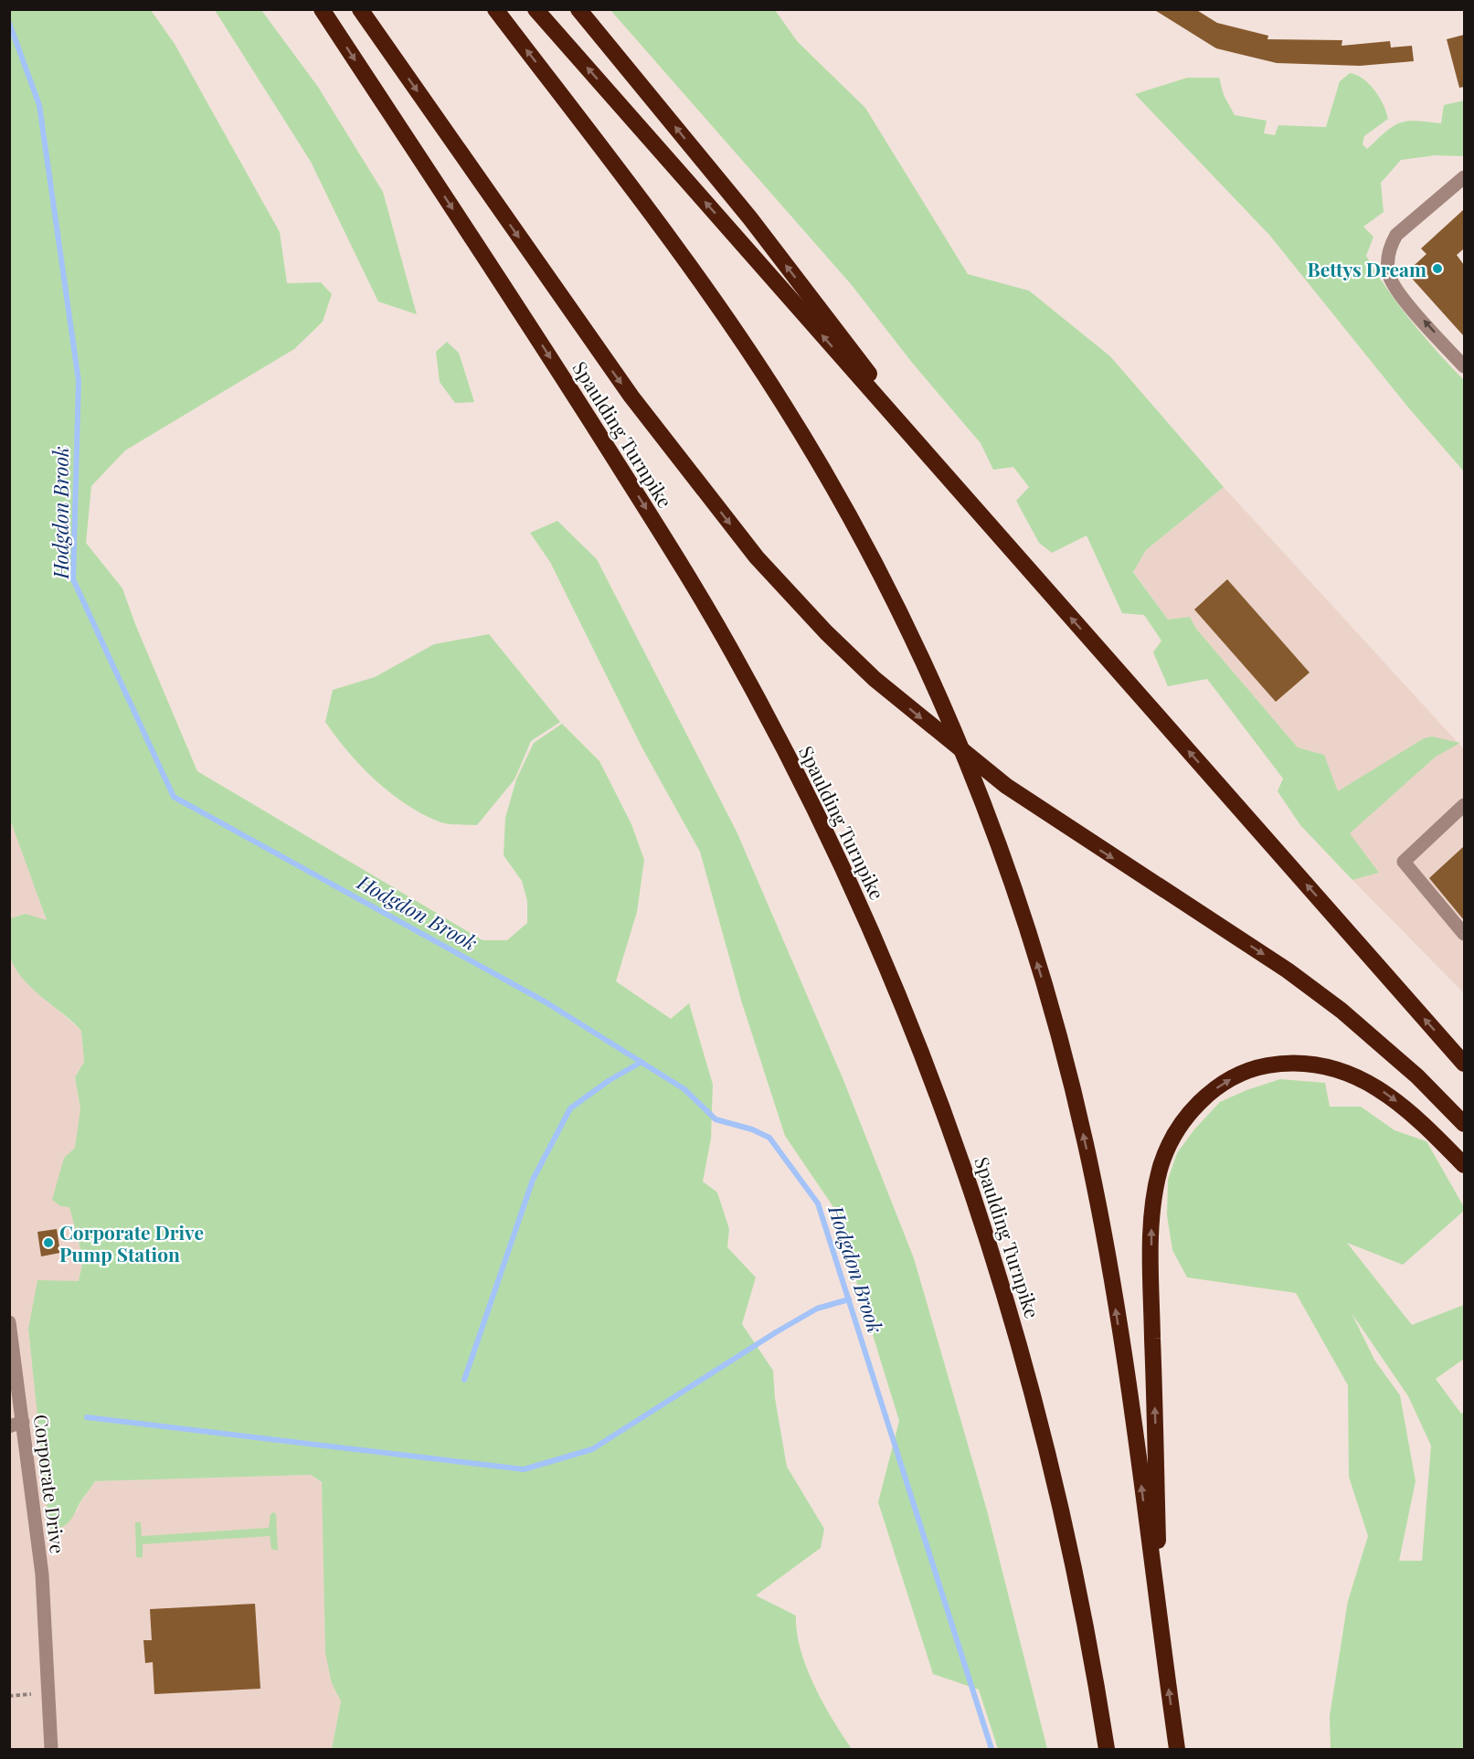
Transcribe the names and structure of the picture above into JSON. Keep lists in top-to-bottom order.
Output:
{
  "streets": {
    "highway": ["Spaulding Turnpike"],
    "street": ["Corporate Drive"]
  },
  "water": ["Hodgdon Brook"],
  "places": ["Bettys Dream", "Corporate Drive Pump Station"]
}
